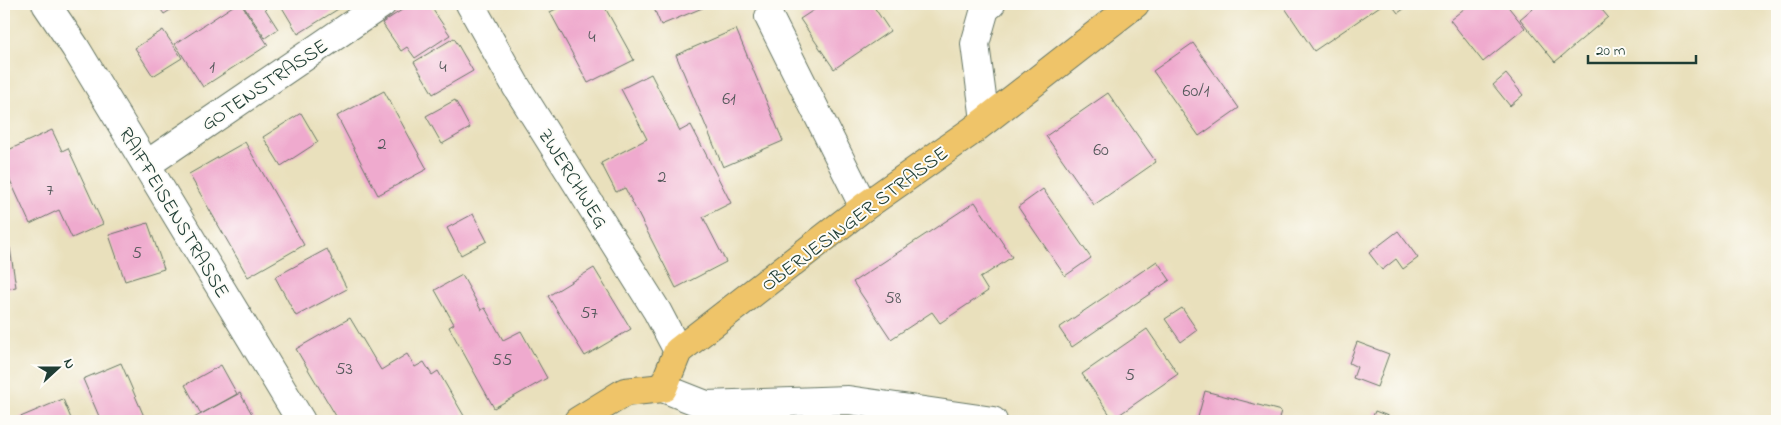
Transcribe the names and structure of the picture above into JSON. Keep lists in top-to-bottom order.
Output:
{
  "streets": {
    "main road": ["OBERJESINGER STRASSE"],
    "street": ["GOTENSTRASSE", "ZWERCHWEG", "RAIFFEISENSTRASSE"]
  },
  "crossings": [
    ["GOTENSTRASSE", "RAIFFEISENSTRASSE"],
    ["ZWERCHWEG", "OBERJESINGER STRASSE"]
  ],
  "house_numbers": [
    "4",
    "1",
    "4",
    "60/1",
    "61",
    "2",
    "60",
    "2",
    "7",
    "5",
    "58",
    "57",
    "55",
    "53",
    "5"
  ],
  "scale_bar": "20 m",
  "north": "right"
}
